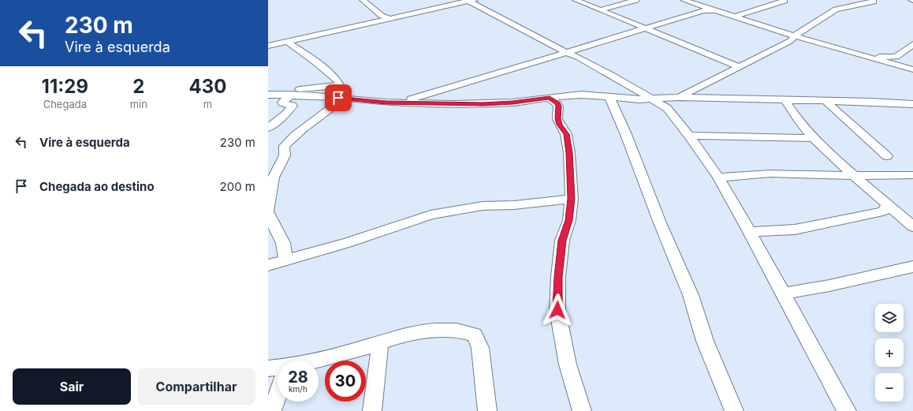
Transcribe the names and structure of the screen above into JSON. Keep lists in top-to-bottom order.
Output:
{
  "page": {
    "turn": ["230 m", "Vire à esquerda"],
    "eta": [
      "11:29",
      "Chegada",
      "2",
      "min",
      "430",
      "m"
    ],
    "list": [
      {
        "name": "Vire à esquerda",
        "value": "230 m"
      },
      {
        "name": "Chegada ao destino",
        "value": "200 m"
      }
    ],
    "map_buttons": ["+", "−"],
    "speed": "28 km/h",
    "limit": "30",
    "buttons": ["Sair", "Compartilhar"]
  }
}
